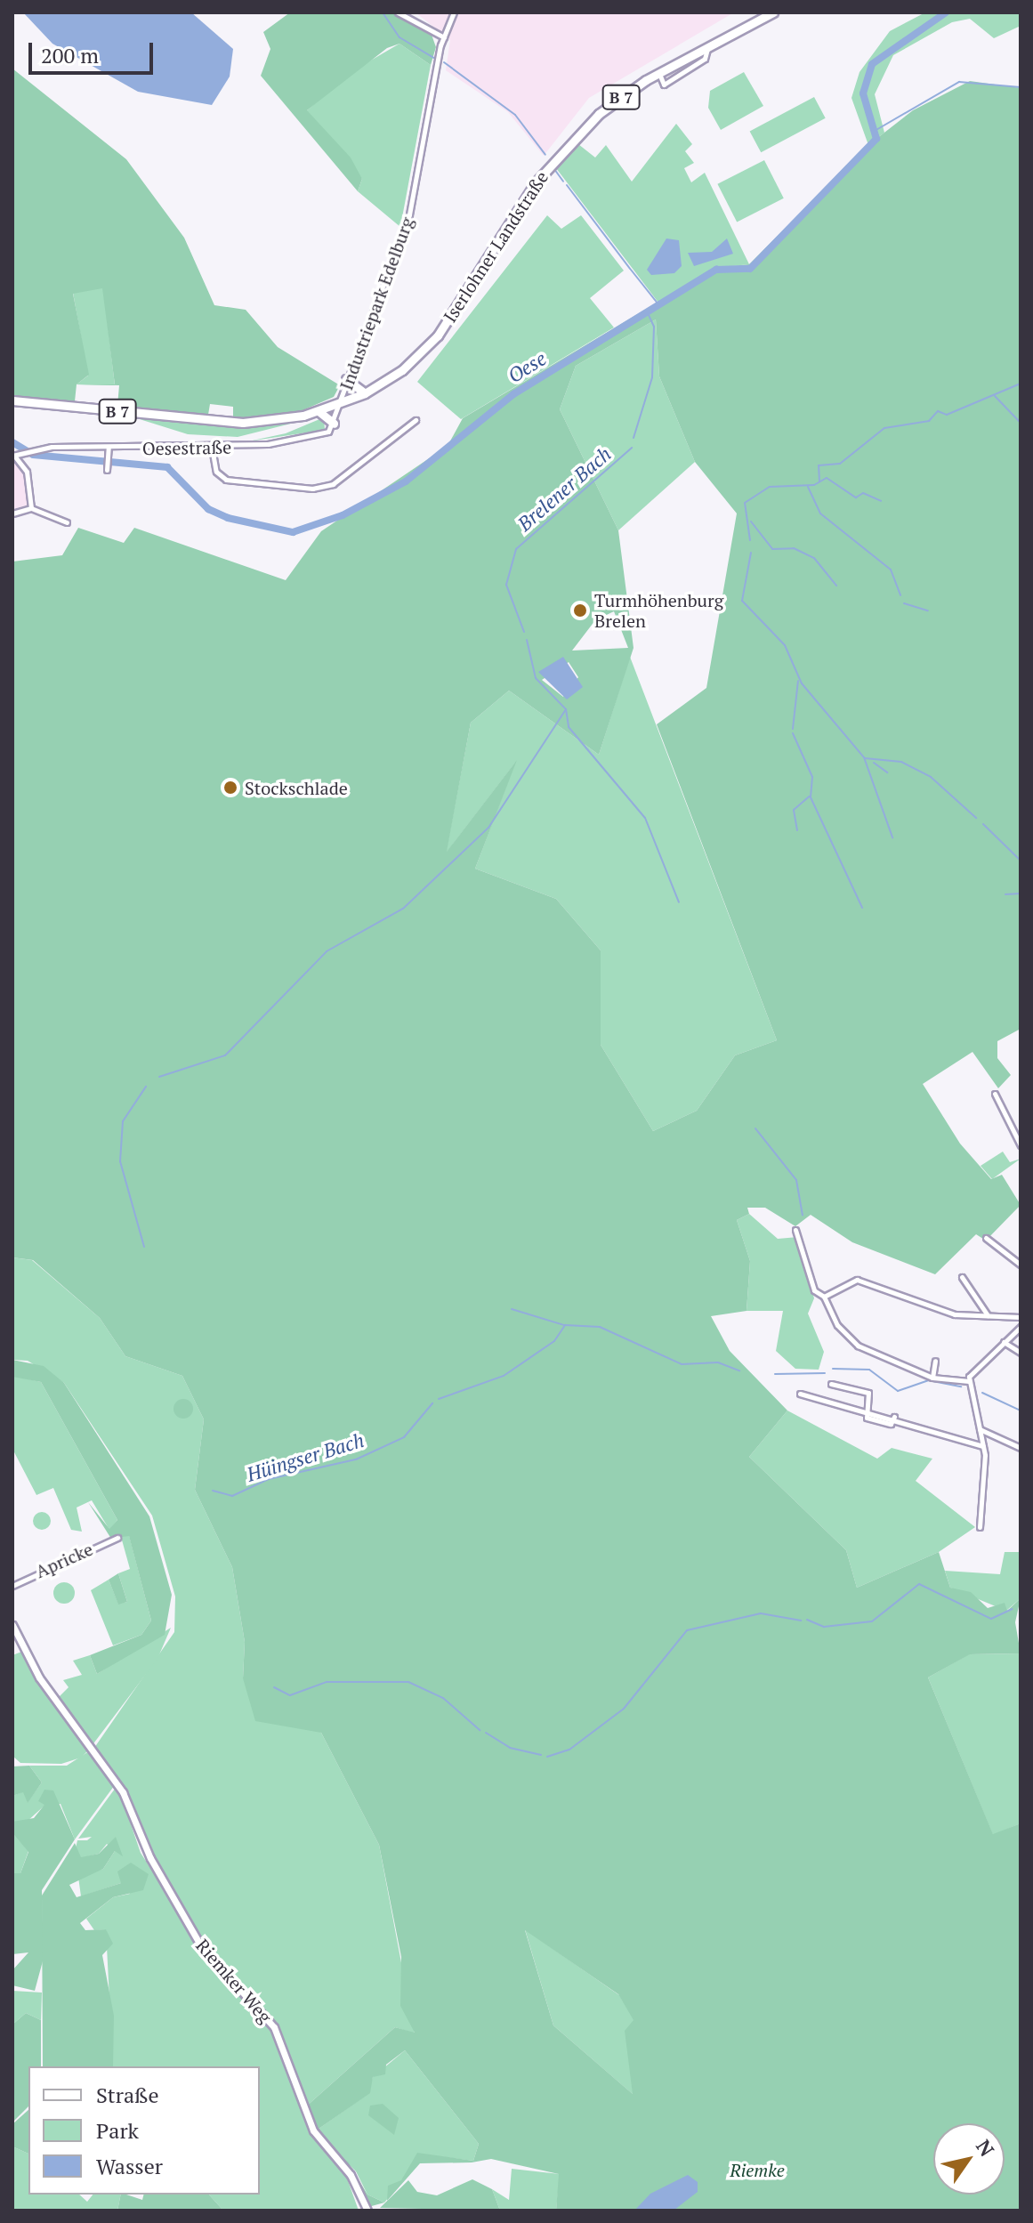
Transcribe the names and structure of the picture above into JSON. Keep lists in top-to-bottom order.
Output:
{
  "streets": {
    "main road": ["B 7", "Iserlohner Landstraße"],
    "street": [
      "Industriepark Edelburg",
      "Oesestraße",
      "Apricke",
      "Riemker Weg"
    ]
  },
  "crossings": [
    ["B 7", "Iserlohner Landstraße"],
    ["B 7", "Industriepark Edelburg"]
  ],
  "water": ["Oese", "Brelener Bach", "Hüingser Bach"],
  "parks": ["Riemke"],
  "places": ["Turmhöhenburg Brelen", "Stockschlade"],
  "legend": ["Straße", "Park", "Wasser"],
  "scale_bar": "200 m",
  "north": "top right"
}
